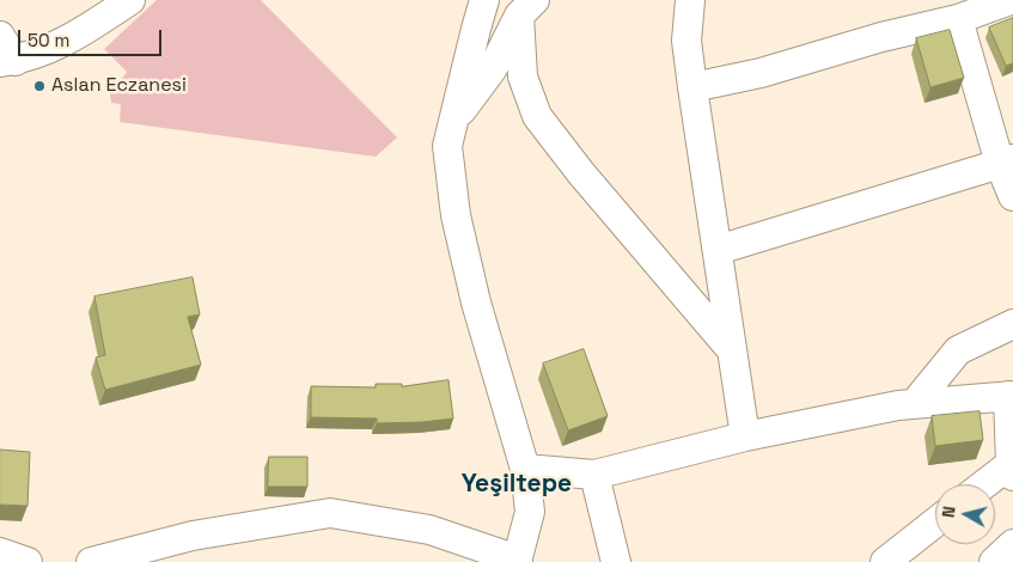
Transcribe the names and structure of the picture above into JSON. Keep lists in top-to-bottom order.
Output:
{
  "districts": ["Yeşiltepe"],
  "places": ["Aslan Eczanesi"],
  "scale_bar": "50 m",
  "north": "left"
}
